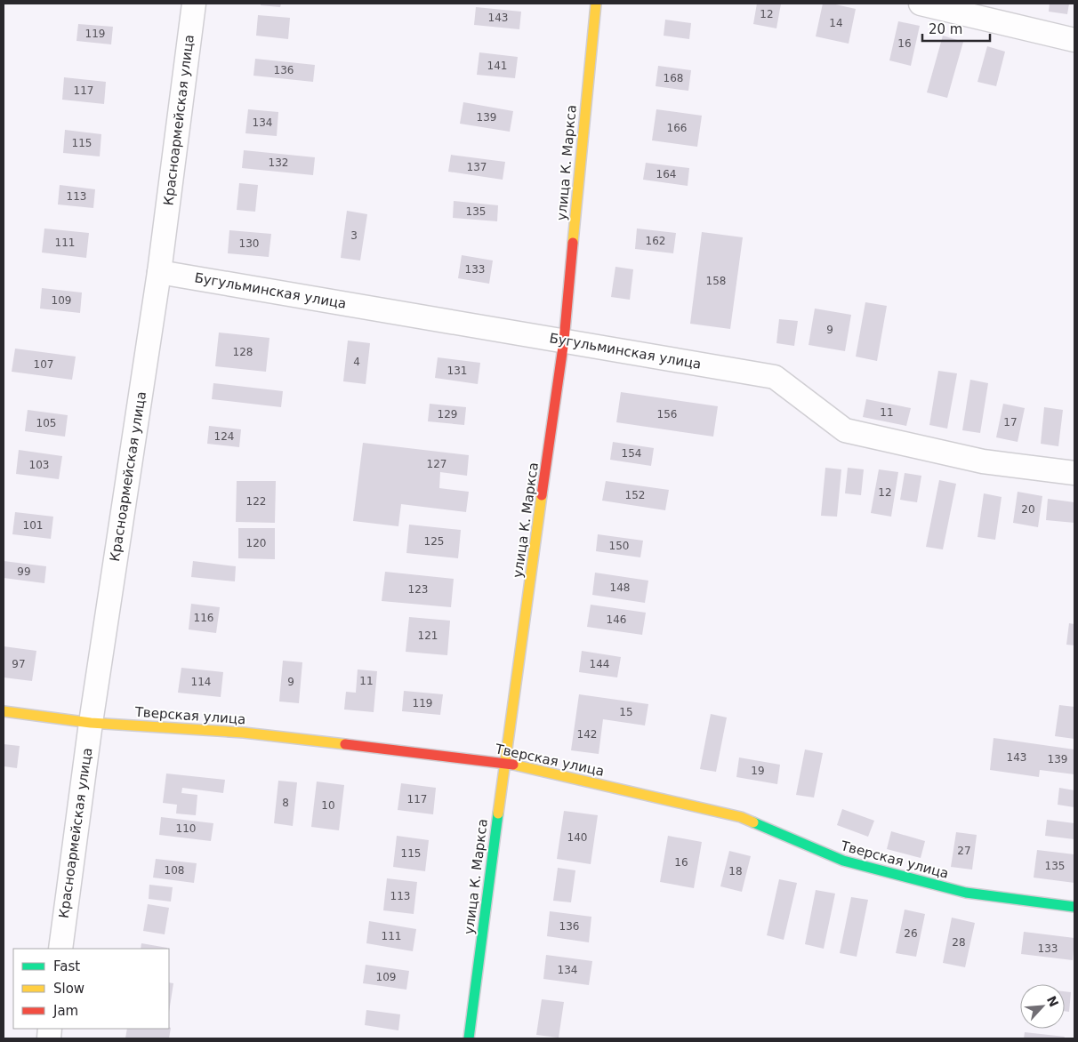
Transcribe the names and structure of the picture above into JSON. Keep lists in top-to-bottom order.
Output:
{
  "streets": {
    "street": [
      "Красноармейская улица",
      "улица К. Маркса",
      "Бугульминская улица",
      "Тверская улица"
    ]
  },
  "crossings": [
    ["Красноармейская улица", "Бугульминская улица"],
    ["Красноармейская улица", "Тверская улица"],
    ["улица К. Маркса", "Бугульминская улица"],
    ["улица К. Маркса", "Тверская улица"]
  ],
  "house_numbers": [
    "12",
    "143",
    "14",
    "119",
    "16",
    "141",
    "136",
    "168",
    "117",
    "139",
    "134",
    "166",
    "115",
    "132",
    "137",
    "164",
    "113",
    "135",
    "3",
    "162",
    "111",
    "130",
    "133",
    "158",
    "109",
    "9",
    "128",
    "4",
    "107",
    "131",
    "11",
    "129",
    "156",
    "17",
    "105",
    "124",
    "154",
    "127",
    "103",
    "12",
    "152",
    "122",
    "20",
    "101",
    "125",
    "120",
    "150",
    "99",
    "148",
    "123",
    "116",
    "146",
    "121",
    "97",
    "144",
    "11",
    "114",
    "9",
    "119",
    "15",
    "142",
    "143",
    "139",
    "19",
    "117",
    "8",
    "10",
    "110",
    "140",
    "27",
    "115",
    "16",
    "135",
    "108",
    "18",
    "113",
    "136",
    "26",
    "111",
    "28",
    "133",
    "134",
    "109"
  ],
  "legend": ["Fast", "Slow", "Jam"],
  "scale_bar": "20 m",
  "north": "top right"
}
